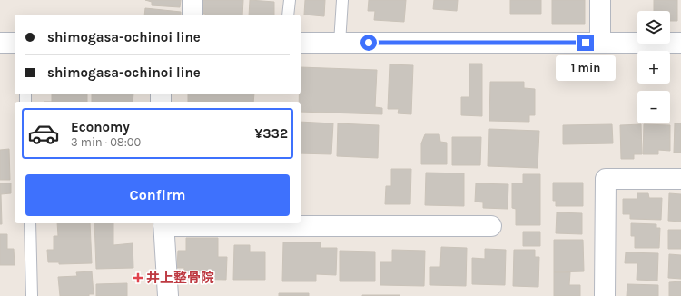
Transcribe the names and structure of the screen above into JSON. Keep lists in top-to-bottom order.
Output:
{
  "places": {
    "health": ["井上整骨院"]
  },
  "page": {
    "map_buttons": ["+", "−"],
    "banner": ["shimogasa-ochinoi line", "shimogasa-ochinoi line"],
    "bubble": "1 min",
    "list": [
      {
        "name": "Economy",
        "note": "3 min · 08:00",
        "value": "¥332"
      }
    ],
    "buttons": "Confirm"
  }
}
